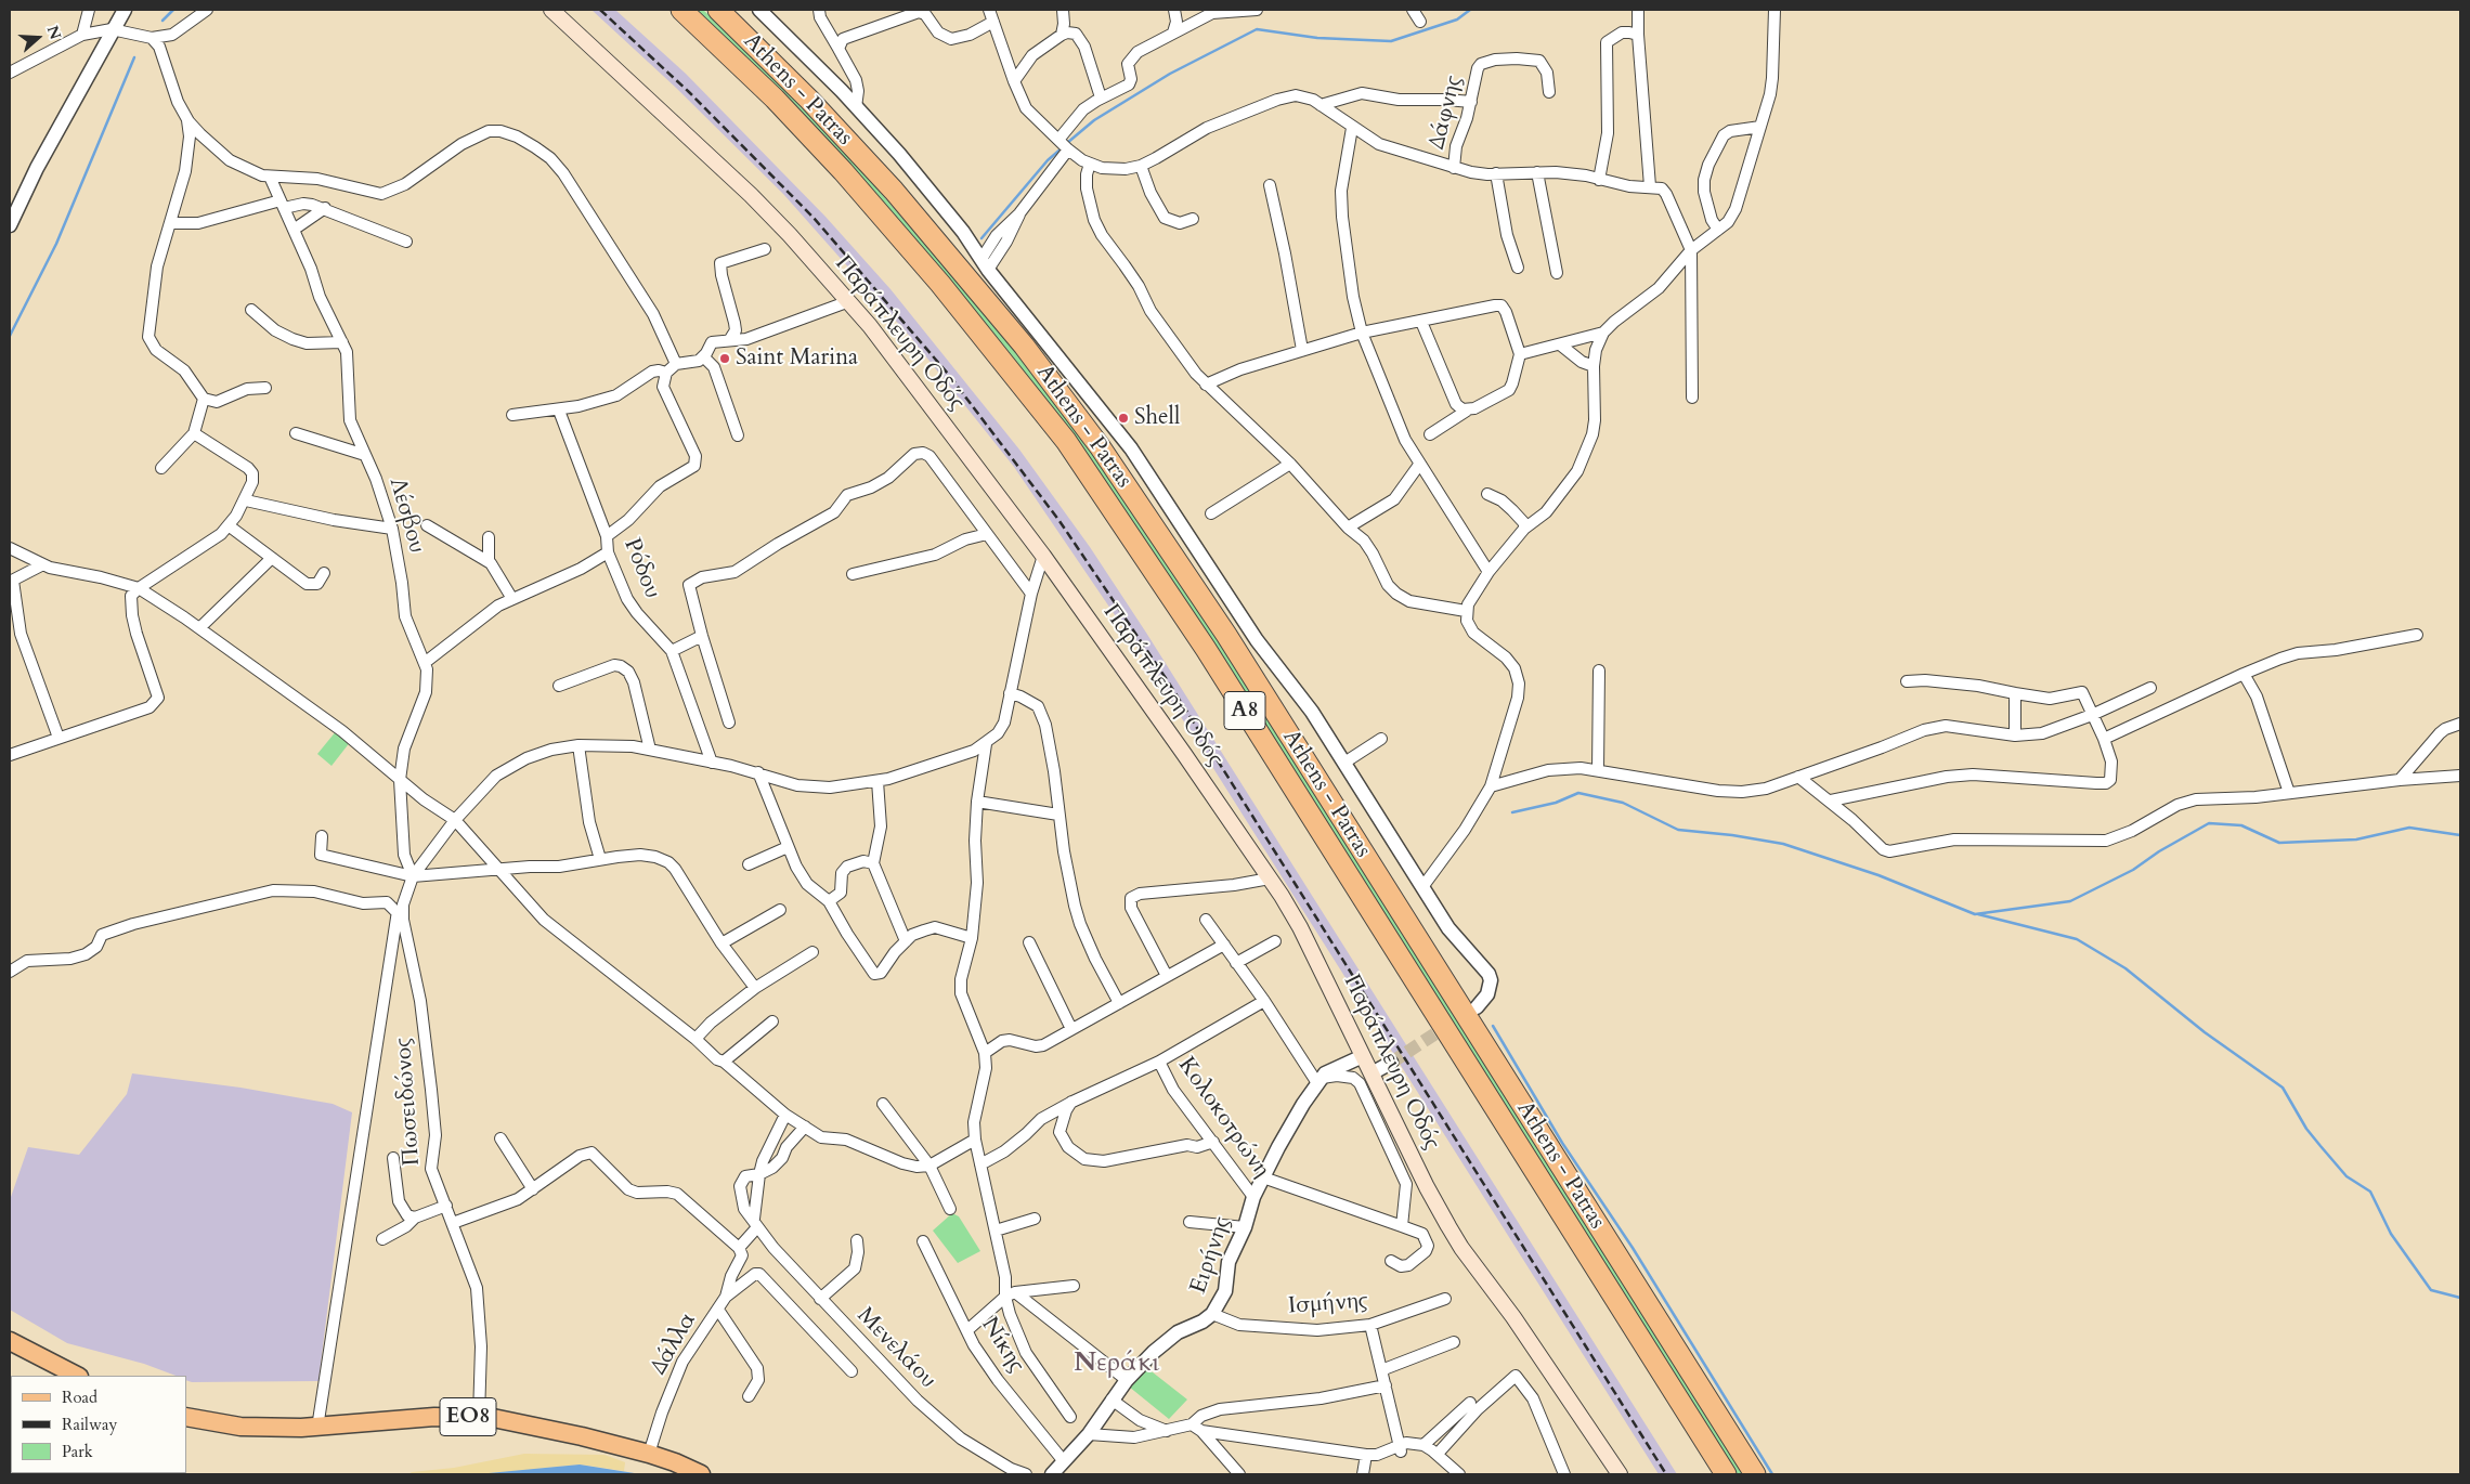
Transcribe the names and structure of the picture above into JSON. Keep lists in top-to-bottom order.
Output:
{
  "streets": {
    "highway": ["Athens - Patras", "Α8"],
    "main road": ["Παράπλευρη Οδός", "ΕΟ8"],
    "street": [
      "Δάφνης",
      "Λέσβου",
      "Ρόδου",
      "Πωσειδώνος",
      "Κολοκοτρώνη",
      "Ειρήνης",
      "Ισμήνης",
      "Δάλλα",
      "Νίκης",
      "Μενελάου"
    ]
  },
  "crossings": [
    ["Παράπλευρη Οδός", "Ειρήνης"],
    ["Λέσβου", "Πωσειδώνος"],
    ["Ρόδου", "Πωσειδώνος"],
    ["Πωσειδώνος", "ΕΟ8"],
    ["Κολοκοτρώνη", "Ειρήνης"],
    ["Ειρήνης", "Ισμήνης"],
    ["Ειρήνης", "Νίκης"],
    ["Δάλλα", "ΕΟ8"]
  ],
  "districts": ["Νεράκι"],
  "places": ["Saint Marina", "Shell"],
  "legend": ["Road", "Railway", "Park"],
  "north": "right"
}
